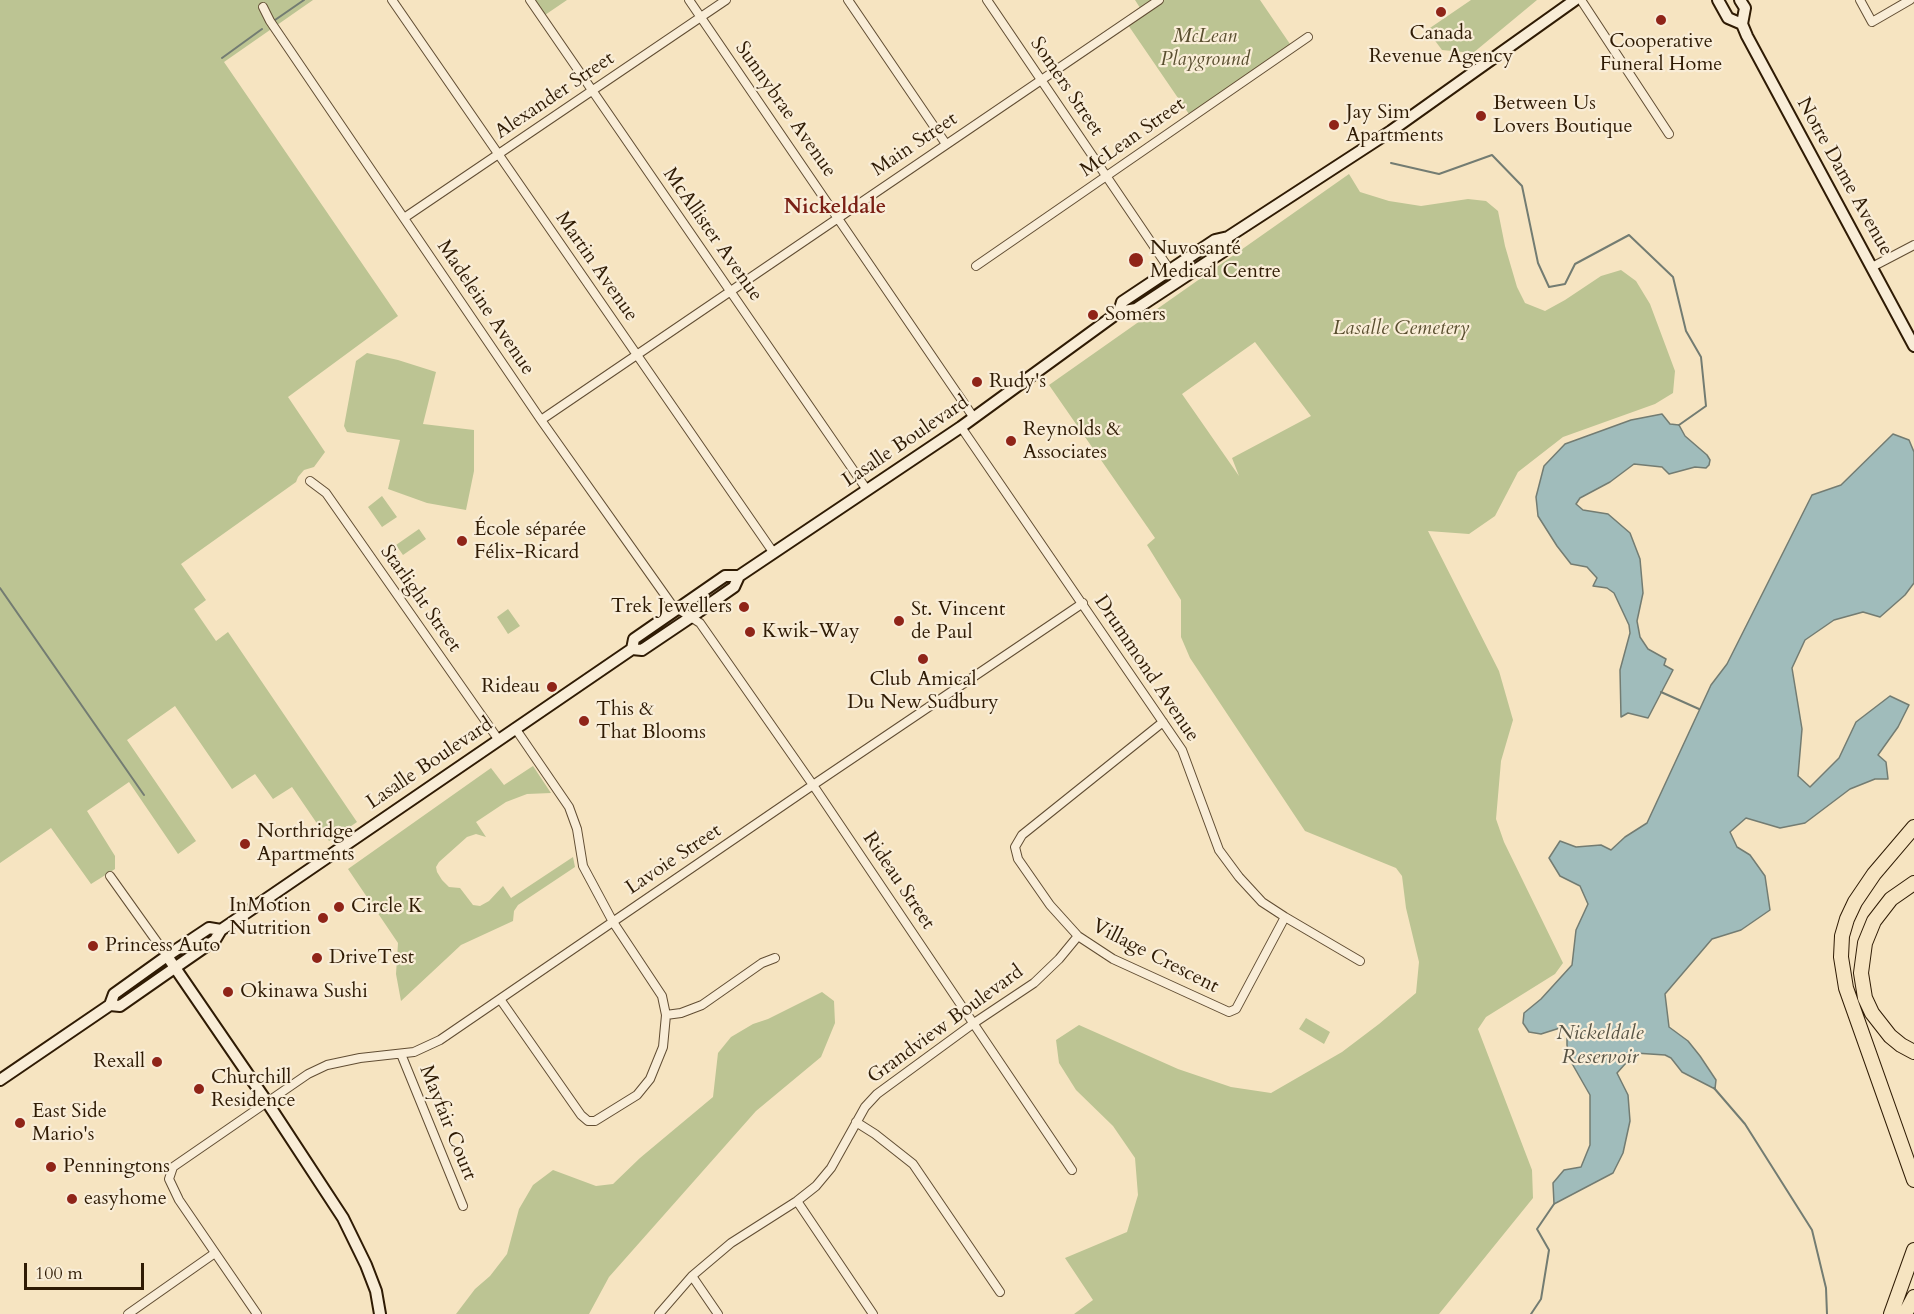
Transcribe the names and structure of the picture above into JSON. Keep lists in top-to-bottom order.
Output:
{
  "streets": {
    "main road": ["Notre Dame Avenue", "Lasalle Boulevard"],
    "street": [
      "Somers Street",
      "Alexander Street",
      "Sunnybrae Avenue",
      "McLean Street",
      "Main Street",
      "McAllister Avenue",
      "Martin Avenue",
      "Madeleine Avenue",
      "Starlight Street",
      "Drummond Avenue",
      "Lavoie Street",
      "Rideau Street",
      "Village Crescent",
      "Grandview Boulevard",
      "Mayfair Court"
    ]
  },
  "crossings": [
    ["Somers Street", "McLean Street"],
    ["Somers Street", "Main Street"],
    ["Somers Street", "Lasalle Boulevard"],
    ["Alexander Street", "Sunnybrae Avenue"],
    ["Alexander Street", "McAllister Avenue"],
    ["Alexander Street", "Martin Avenue"],
    ["Alexander Street", "Madeleine Avenue"],
    ["Sunnybrae Avenue", "Main Street"],
    ["Sunnybrae Avenue", "Lasalle Boulevard"],
    ["Main Street", "McAllister Avenue"],
    ["Main Street", "Martin Avenue"],
    ["Main Street", "Madeleine Avenue"],
    ["McAllister Avenue", "Lasalle Boulevard"],
    ["Martin Avenue", "Lasalle Boulevard"],
    ["Madeleine Avenue", "Lasalle Boulevard"],
    ["Madeleine Avenue", "Rideau Street"],
    ["Lasalle Boulevard", "Starlight Street"],
    ["Lasalle Boulevard", "Drummond Avenue"],
    ["Lasalle Boulevard", "Rideau Street"],
    ["Drummond Avenue", "Lavoie Street"],
    ["Drummond Avenue", "Village Crescent"],
    ["Lavoie Street", "Rideau Street"],
    ["Lavoie Street", "Mayfair Court"],
    ["Rideau Street", "Grandview Boulevard"],
    ["Village Crescent", "Grandview Boulevard"]
  ],
  "districts": ["Nickeldale"],
  "water": ["Nickeldale Reservoir"],
  "parks": ["McLean Playground", "Lasalle Cemetery"],
  "places": [
    "Canada Revenue Agency",
    "Cooperative Funeral Home",
    "Between Us Lovers Boutique",
    "Jay Sim Apartments",
    "Nuvosanté Medical Centre",
    "Somers",
    "Rudy's",
    "Reynolds & Associates",
    "École séparée Félix-Ricard",
    "Trek Jewellers",
    "St. Vincent de Paul",
    "Kwik-Way",
    "Club Amical Du New Sudbury",
    "Rideau",
    "This & That Blooms",
    "Northridge Apartments",
    "Circle K",
    "InMotion Nutrition",
    "Princess Auto",
    "DriveTest",
    "Okinawa Sushi",
    "Rexall",
    "Churchill Residence",
    "East Side Mario's",
    "Penningtons",
    "easyhome"
  ],
  "scale_bar": "100 m"
}
